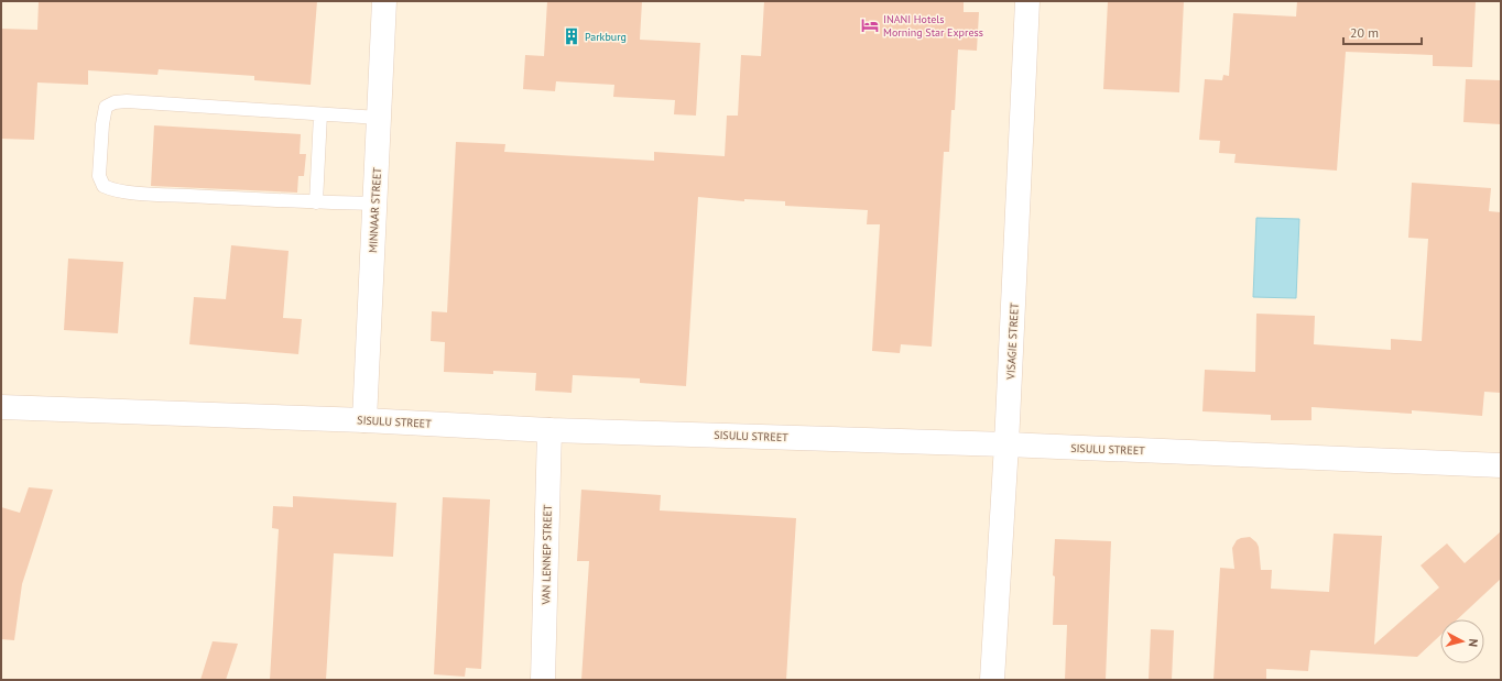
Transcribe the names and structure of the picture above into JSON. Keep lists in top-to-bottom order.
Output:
{
  "streets": {
    "street": [
      "MINNAAR STREET",
      "VISAGIE STREET",
      "SISULU STREET",
      "VAN LENNEP STREET"
    ]
  },
  "crossings": [
    ["MINNAAR STREET", "SISULU STREET"],
    ["VISAGIE STREET", "SISULU STREET"],
    ["SISULU STREET", "VAN LENNEP STREET"]
  ],
  "places": {
    "hotel": ["INANI Hotels Morning Star Express"],
    "building": ["Parkburg"]
  },
  "scale_bar": "20 m",
  "north": "right"
}
